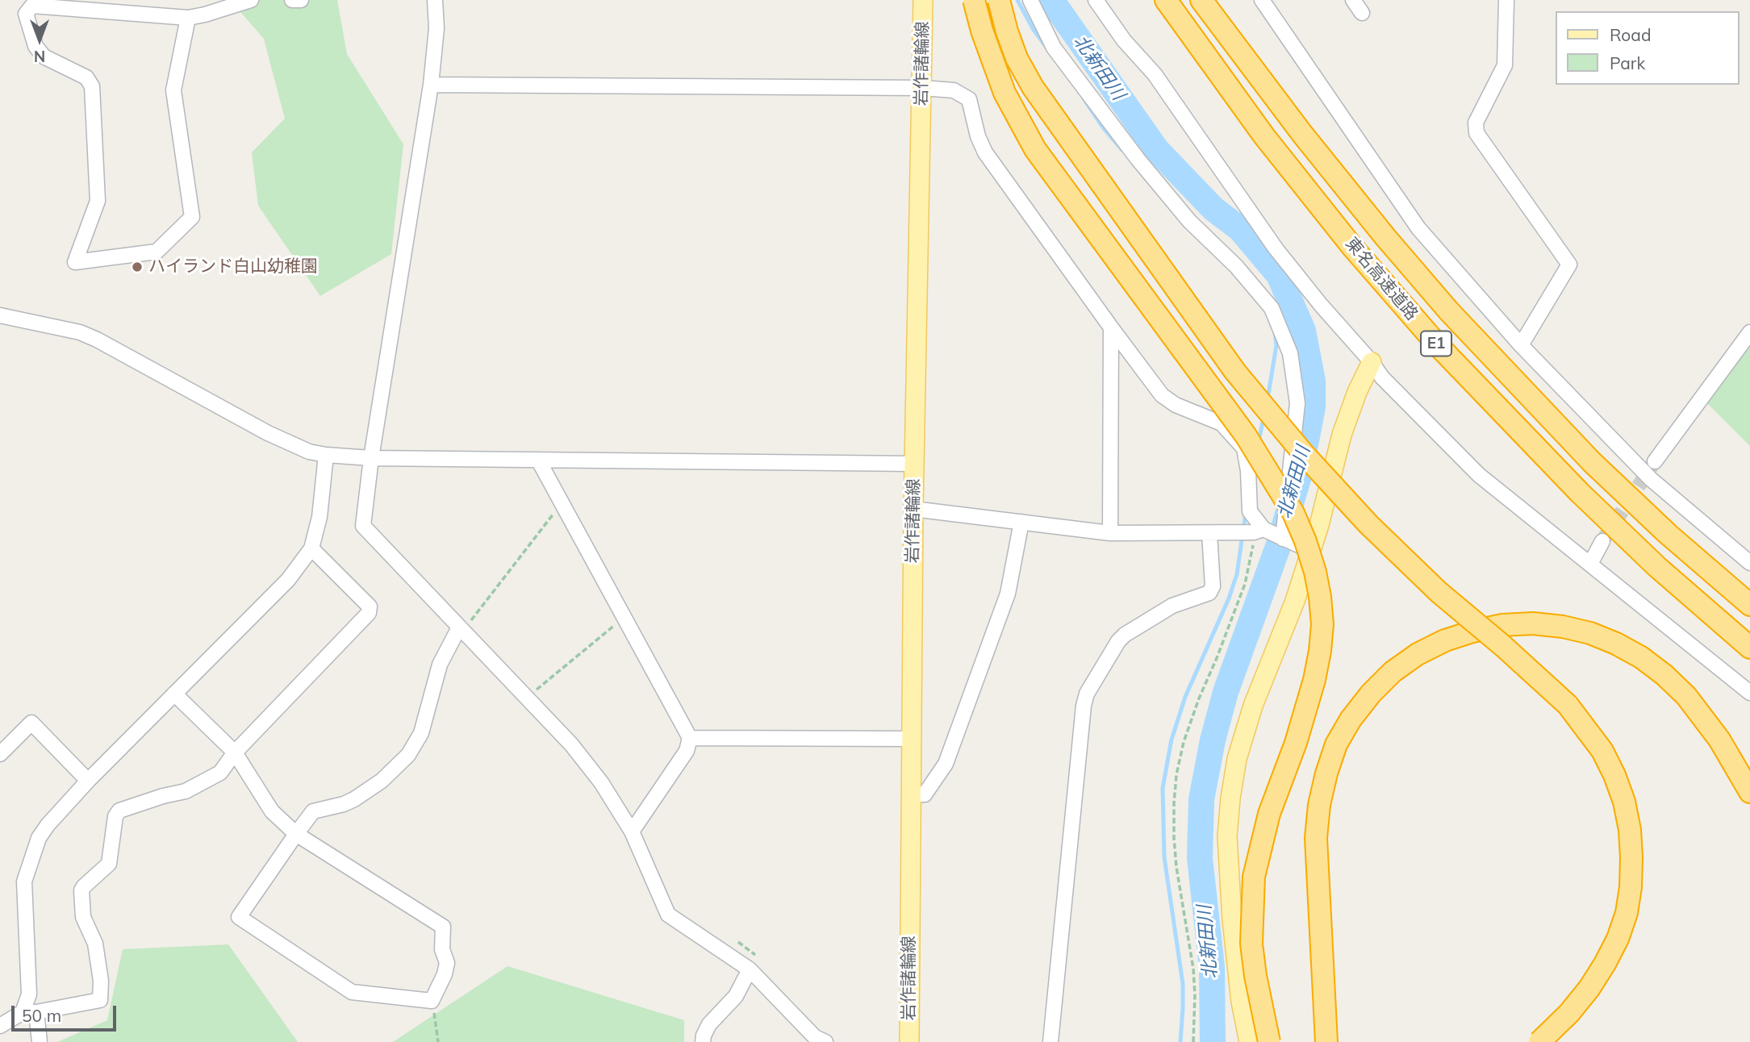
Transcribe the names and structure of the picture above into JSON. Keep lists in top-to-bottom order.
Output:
{
  "streets": {
    "highway": ["東名高速道路", "E1"],
    "main road": ["岩作諸輪線"]
  },
  "water": ["北新田川"],
  "places": ["ハイランド白山幼稚園"],
  "legend": ["Road", "Park"],
  "scale_bar": "50 m",
  "north": "bottom"
}
